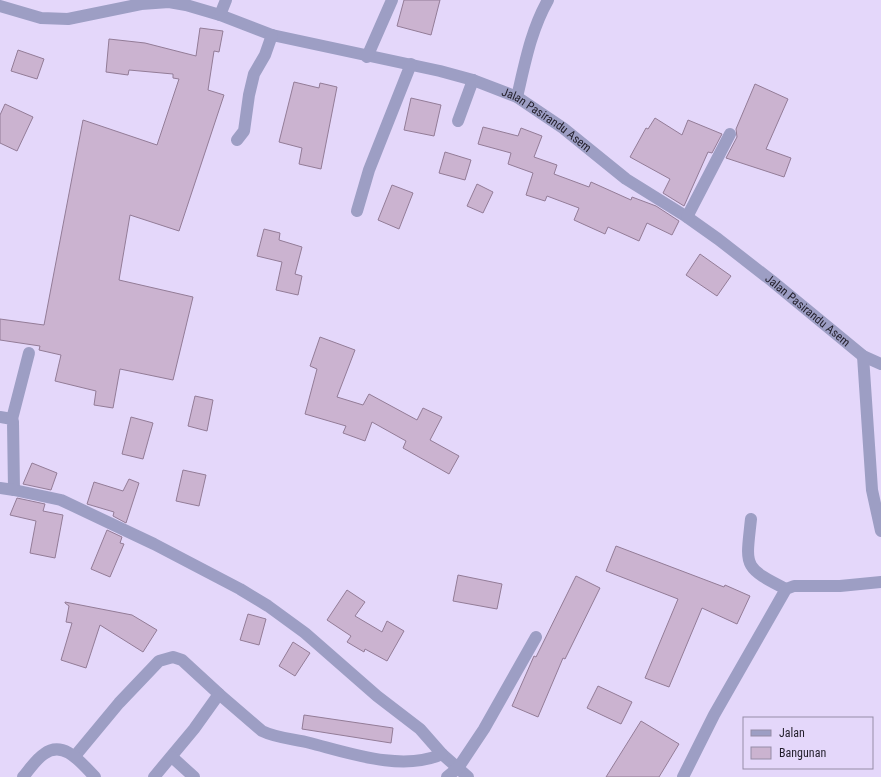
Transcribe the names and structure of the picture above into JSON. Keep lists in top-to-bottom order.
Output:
{
  "streets": {
    "street": ["Jalan Pasirandu Asem"]
  },
  "legend": ["Jalan", "Bangunan"]
}
